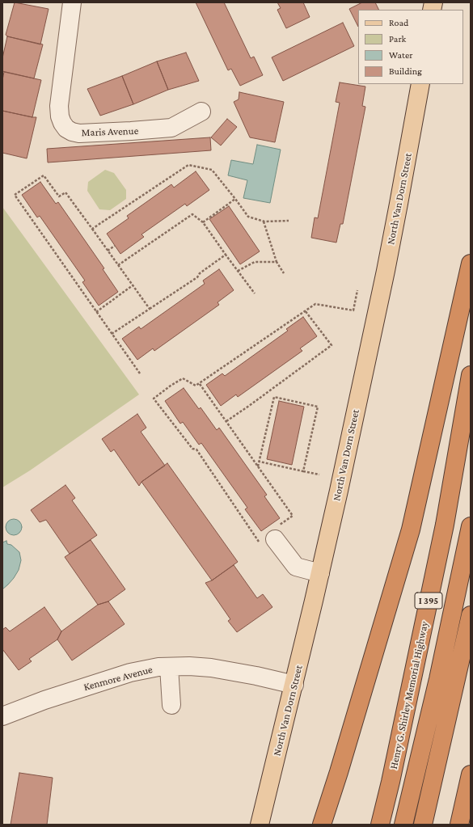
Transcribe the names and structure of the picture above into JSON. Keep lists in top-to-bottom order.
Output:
{
  "streets": {
    "highway": ["I 395", "Henry G. Shirley Memorial Highway"],
    "main road": ["North Van Dorn Street"],
    "street": ["Maris Avenue", "Kenmore Avenue"]
  },
  "crossings": [
    ["North Van Dorn Street", "Kenmore Avenue"]
  ],
  "legend": [
    "Road",
    "Park",
    "Water",
    "Building"
  ]
}
